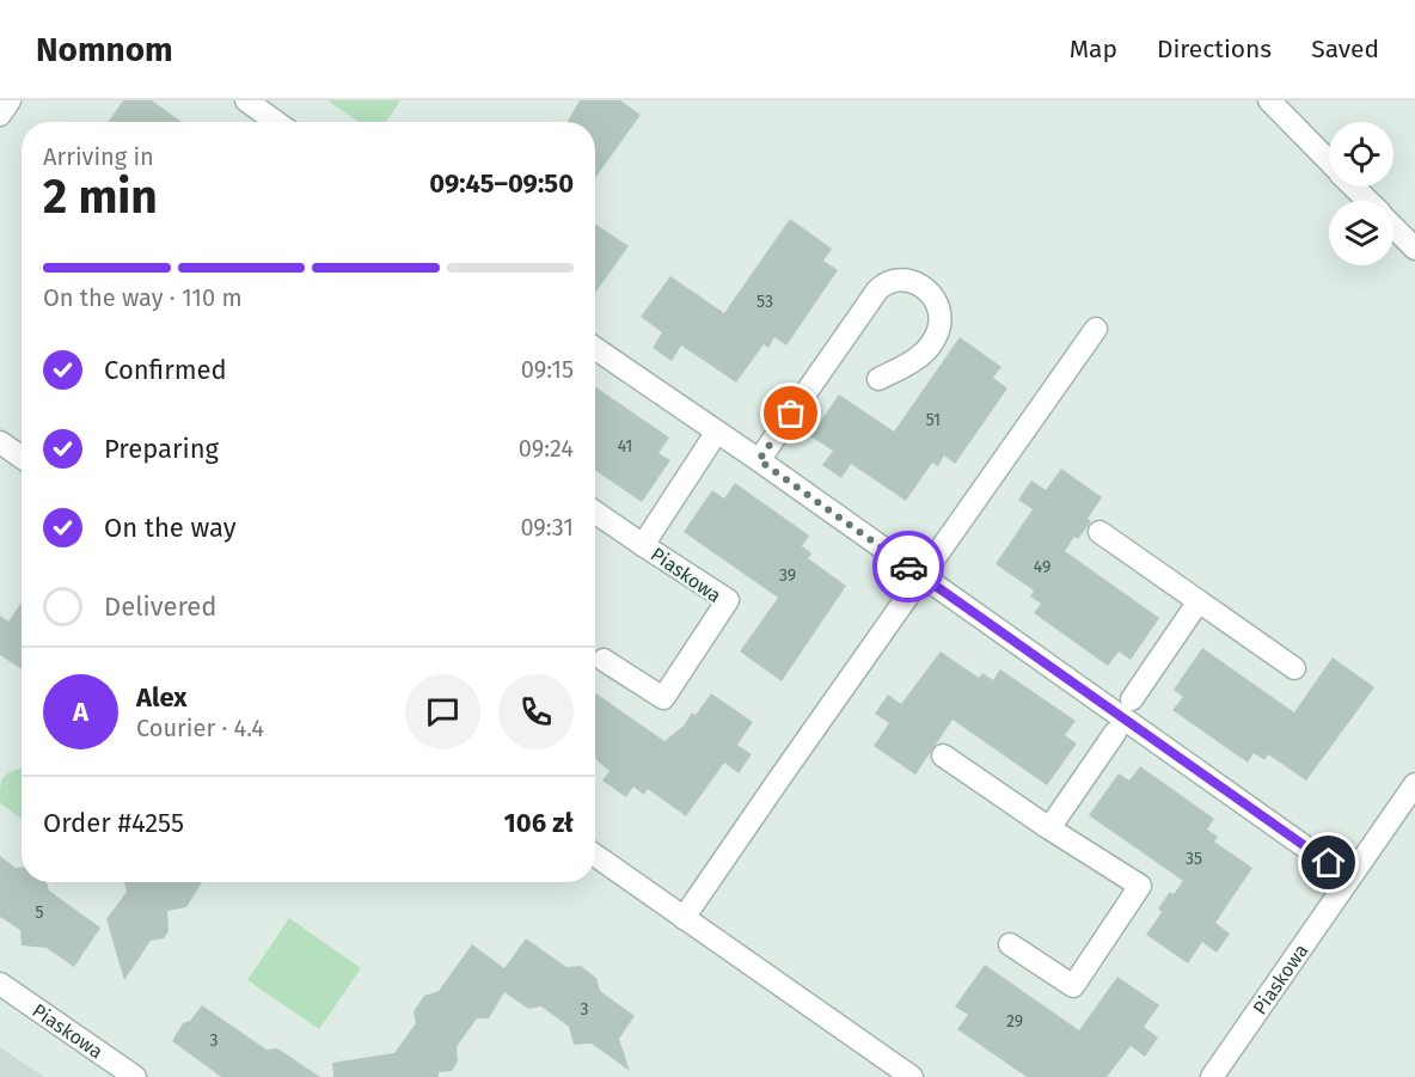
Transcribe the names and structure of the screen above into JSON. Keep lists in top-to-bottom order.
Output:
{
  "streets": {
    "street": ["Piaskowa"]
  },
  "house_numbers": [
    "53",
    "51",
    "41",
    "49",
    "39",
    "35",
    "5",
    "3",
    "29",
    "3"
  ],
  "page": {
    "header": "Nomnom",
    "nav": ["Map", "Directions", "Saved"],
    "heading": ["2 min", "Arriving in", "09:45–09:50"],
    "panel": [
      "Alex",
      "Courier · 4.4",
      "Order #4255",
      "106 zł"
    ],
    "bar": "On the way · 110 m",
    "list": [
      ["Confirmed", "09:15"],
      ["Preparing", "09:24"],
      ["On the way", "09:31"],
      "Delivered"
    ],
    "round": "A"
  }
}
